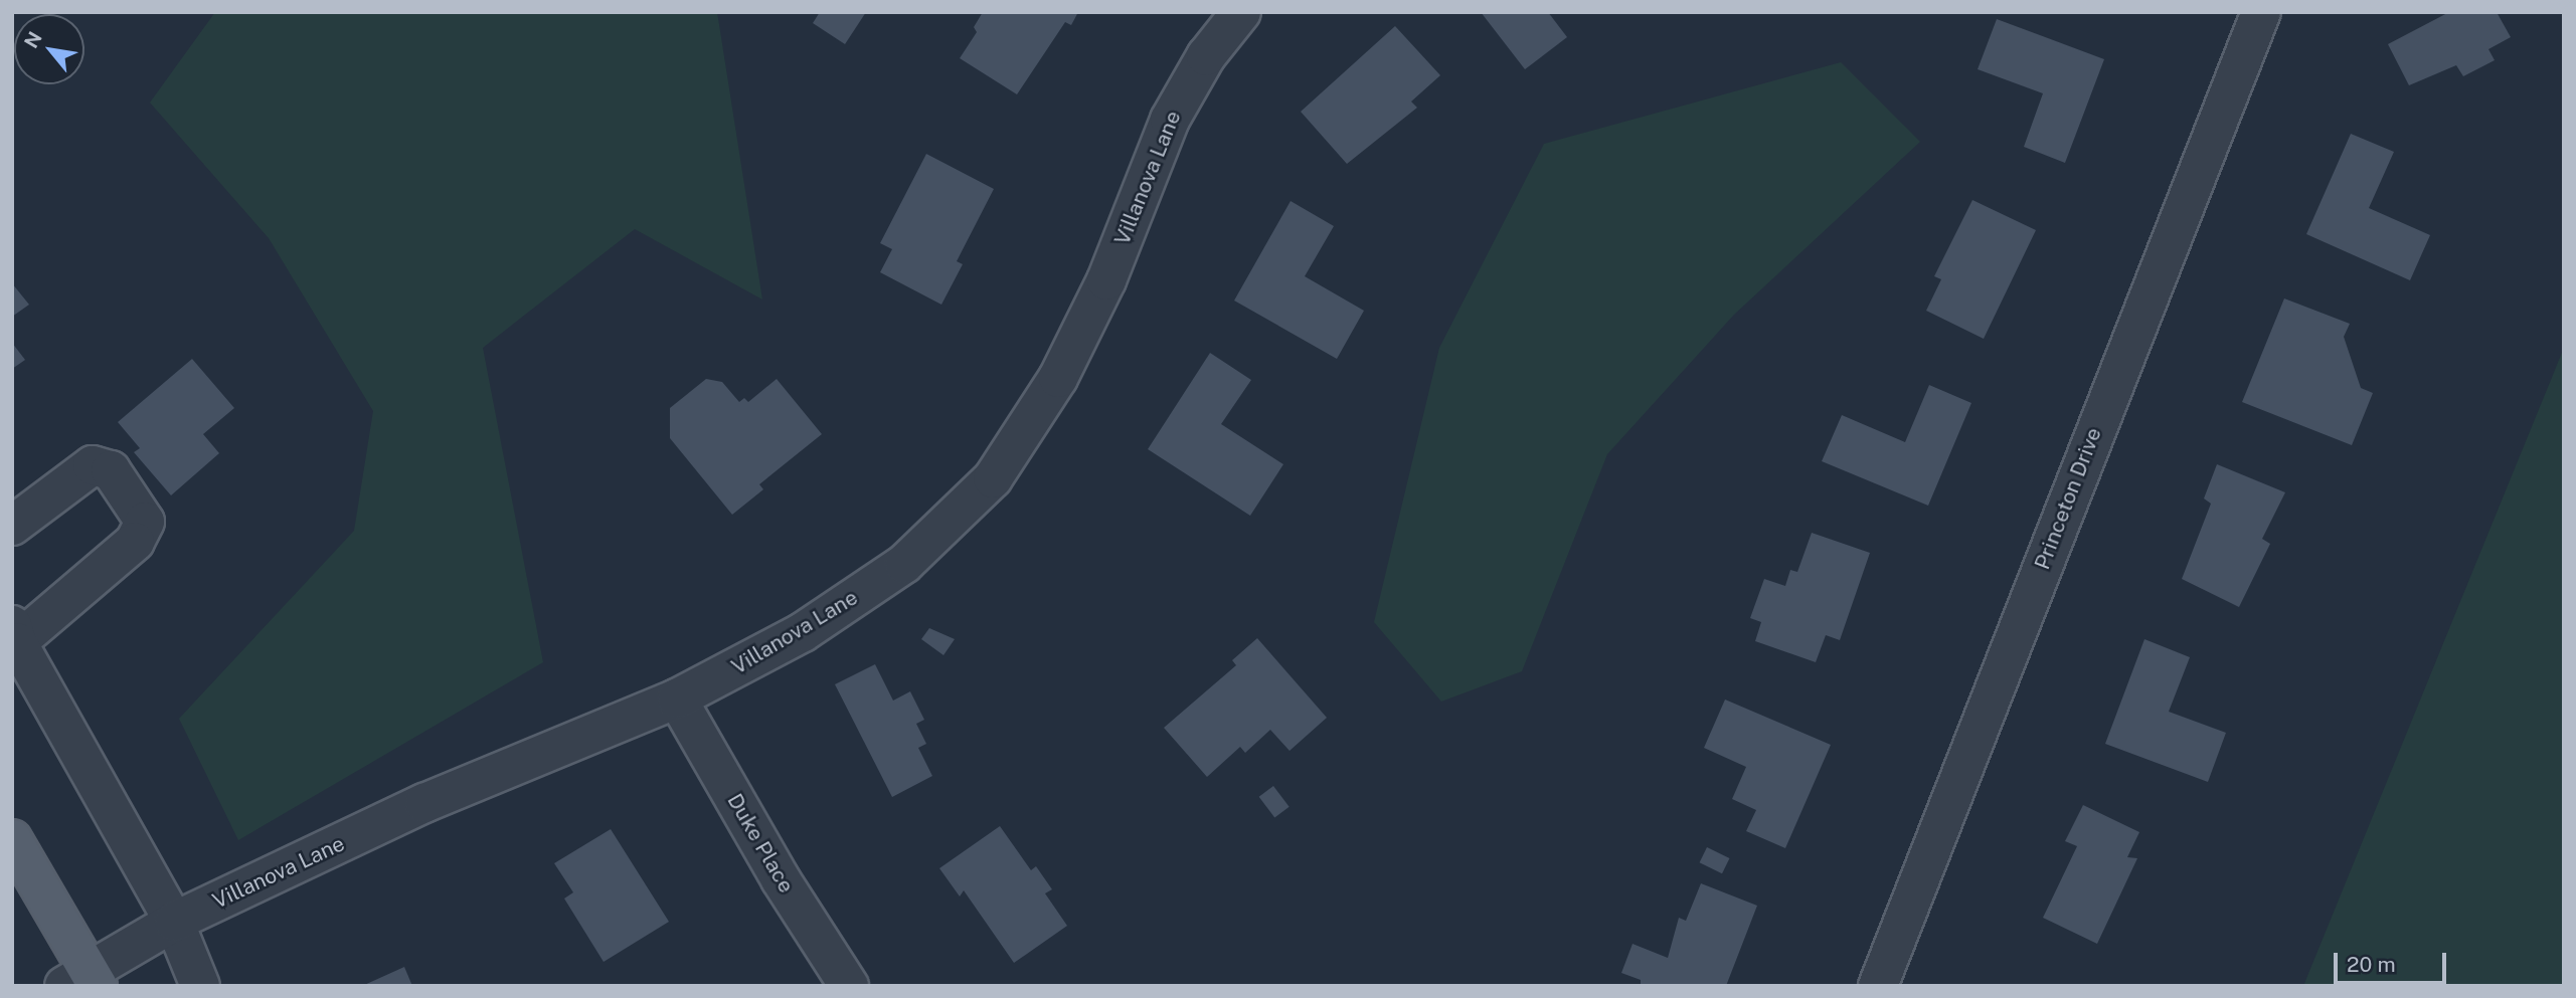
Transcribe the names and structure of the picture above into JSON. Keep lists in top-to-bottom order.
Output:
{
  "streets": {
    "street": ["Villanova Lane", "Princeton Drive", "Duke Place"]
  },
  "crossings": [
    ["Villanova Lane", "Duke Place"]
  ],
  "scale_bar": "20 m",
  "north": "top left"
}
